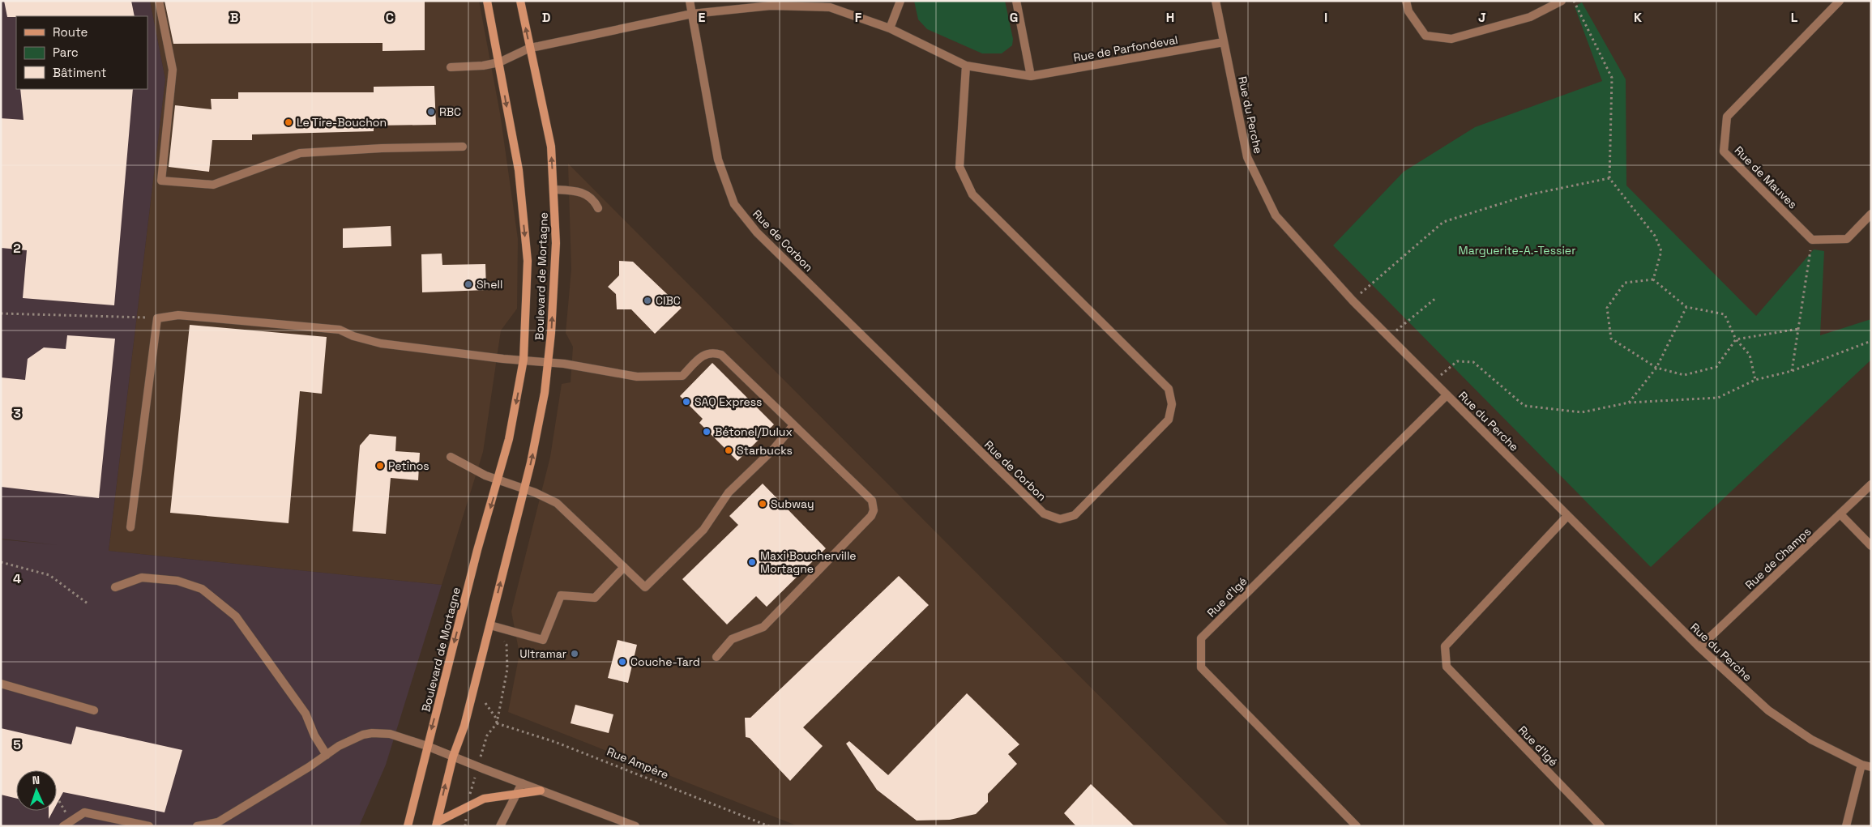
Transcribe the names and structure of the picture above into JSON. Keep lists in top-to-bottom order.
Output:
{
  "streets": {
    "main road": ["Boulevard de Mortagne"],
    "street": [
      "Rue de Parfondeval",
      "Rue du Perche",
      "Rue de Mauves",
      "Rue de Corbon",
      "Rue de Champs",
      "Rue d'Igé"
    ],
    "path": ["Rue Ampère"]
  },
  "crossings": [
    ["Rue de Parfondeval", "Rue du Perche"],
    ["Rue de Parfondeval", "Rue de Corbon"],
    ["Rue de Parfondeval", "Boulevard de Mortagne"],
    ["Rue du Perche", "Rue de Champs"],
    ["Rue du Perche", "Rue d'Igé"]
  ],
  "parks": ["Marguerite-A.-Tessier"],
  "places": [
    "RBC",
    "Le Tire-Bouchon",
    "Shell",
    "CIBC",
    "SAQ Express",
    "Bétonel/Dulux",
    "Starbucks",
    "Petinos",
    "Subway",
    "Maxi Boucherville Mortagne",
    "Ultramar",
    "Couche-Tard"
  ],
  "legend": ["Route", "Parc", "Bâtiment"],
  "north": "top",
  "grid": {
    "columns": [
      "B",
      "C",
      "D",
      "E",
      "F",
      "G",
      "H",
      "I",
      "J",
      "K",
      "L"
    ],
    "rows": [
      "2",
      "3",
      "4",
      "5"
    ]
  }
}
